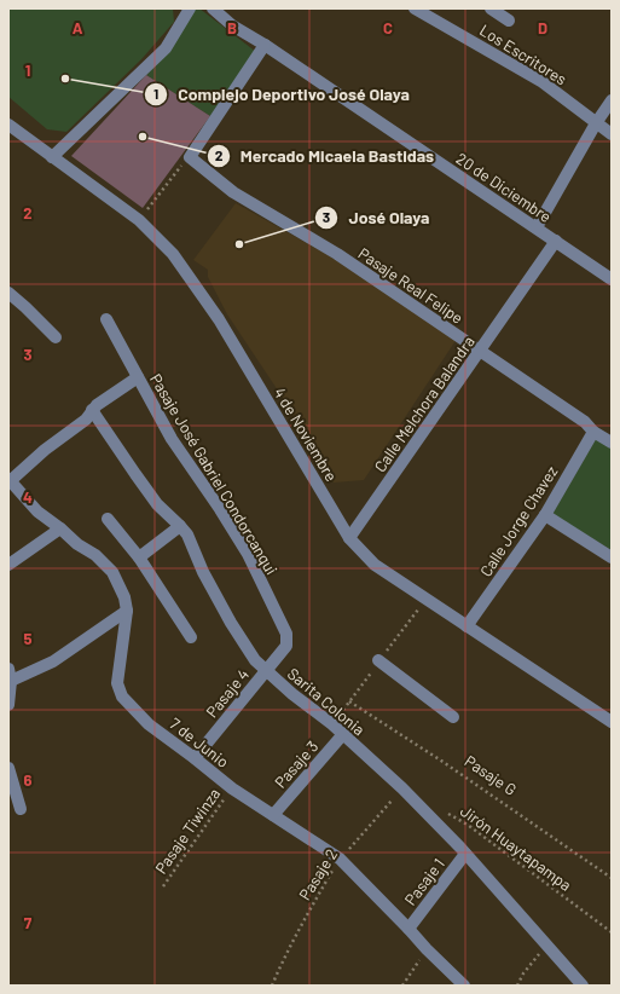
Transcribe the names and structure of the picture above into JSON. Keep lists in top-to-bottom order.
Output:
{
  "streets": {
    "street": [
      "Los Escritores",
      "20 de Diciembre",
      "Pasaje Real Felipe",
      "Calle Melchora Balandra",
      "4 de Noviembre",
      "Pasaje José Gabriel Condorcanqui",
      "Calle Jorge Chavez",
      "Pasaje 4",
      "Sarita Colonia",
      "7 de Junio",
      "Pasaje 3",
      "Pasaje 1"
    ],
    "path": [
      "Pasaje G",
      "Pasaje Tiwinza",
      "Jirón Huaytapampa",
      "Pasaje 2"
    ]
  },
  "crossings": [
    ["20 de Diciembre", "Calle Melchora Balandra"],
    ["Pasaje Real Felipe", "Calle Melchora Balandra"],
    ["Pasaje Real Felipe", "Calle Jorge Chavez"],
    ["Calle Melchora Balandra", "4 de Noviembre"],
    ["4 de Noviembre", "Calle Jorge Chavez"],
    ["Pasaje José Gabriel Condorcanqui", "Pasaje 4"],
    ["Pasaje José Gabriel Condorcanqui", "Sarita Colonia"],
    ["Pasaje 4", "Sarita Colonia"],
    ["Pasaje 4", "7 de Junio"],
    ["Sarita Colonia", "Pasaje 3"],
    ["Sarita Colonia", "Pasaje 2"],
    ["Sarita Colonia", "Pasaje 1"],
    ["7 de Junio", "Pasaje 3"],
    ["7 de Junio", "Pasaje Tiwinza"],
    ["7 de Junio", "Pasaje 2"],
    ["7 de Junio", "Pasaje 1"]
  ],
  "places": ["Complejo Deportivo José Olaya", "Mercado Micaela Bastidas", "José Olaya"],
  "grid": {
    "columns": [
      "A",
      "B",
      "C",
      "D"
    ],
    "rows": [
      "1",
      "2",
      "3",
      "4",
      "5",
      "6",
      "7"
    ]
  }
}
